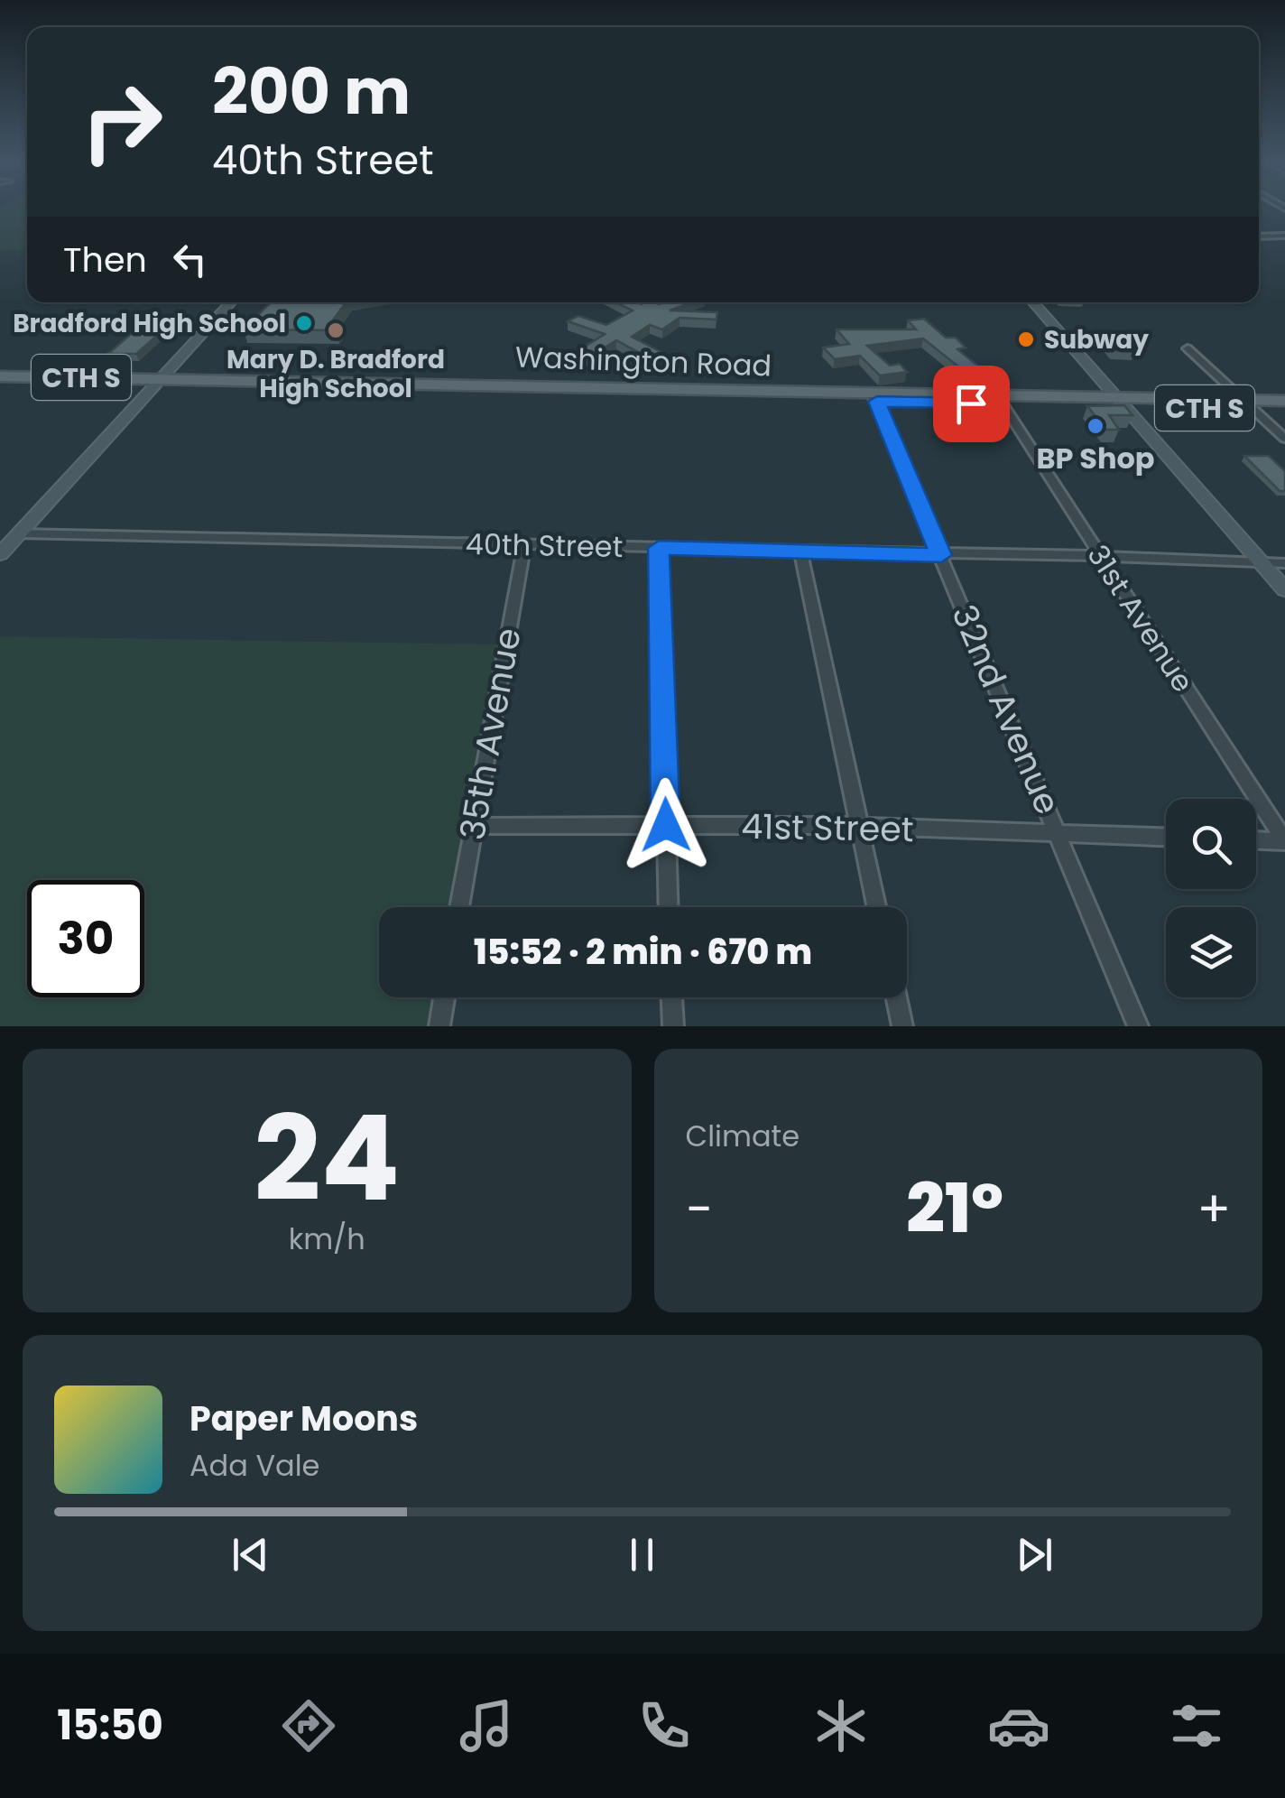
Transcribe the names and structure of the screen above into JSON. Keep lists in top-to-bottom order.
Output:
{
  "streets": {
    "main road": ["Washington Road", "CTH S"],
    "street": [
      "40th Street",
      "31st Avenue",
      "32nd Avenue",
      "35th Avenue",
      "41st Street"
    ]
  },
  "crossings": [
    ["Washington Road", "31st Avenue"],
    ["Washington Road", "32nd Avenue"],
    ["40th Street", "31st Avenue"],
    ["40th Street", "32nd Avenue"],
    ["40th Street", "35th Avenue"],
    ["32nd Avenue", "41st Street"],
    ["35th Avenue", "41st Street"]
  ],
  "places": [
    "Bradford High School",
    "Mary D. Bradford High School",
    "Subway",
    "BP Shop"
  ],
  "page": {
    "turn": ["200 m", "40th Street"],
    "then": "Then",
    "limit": "30",
    "trip": "15:52 · 2 min · 670 m",
    "tile": [
      ["24", "km/h"],
      "Climate"
    ],
    "heat": ["−", "21°", "+"],
    "song": ["Paper Moons", "Ada Vale"],
    "tabs": "15:50"
  }
}
